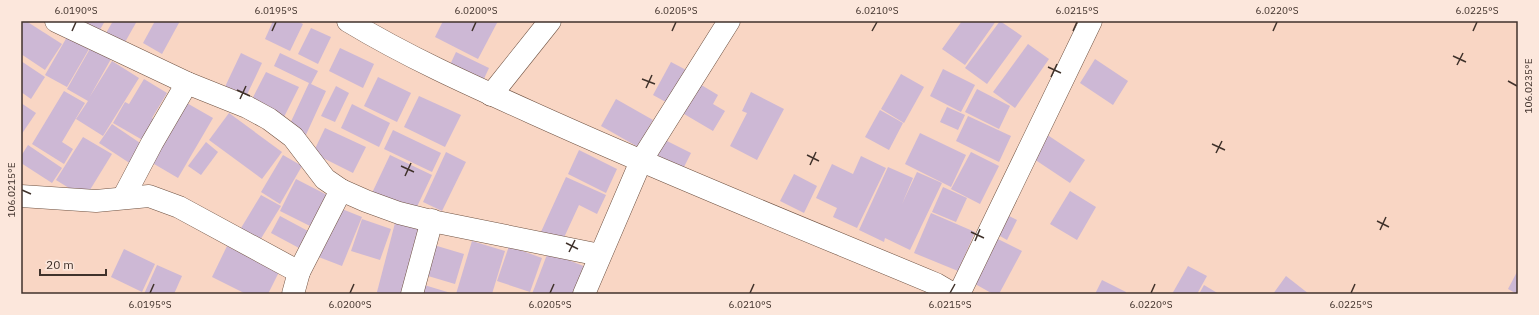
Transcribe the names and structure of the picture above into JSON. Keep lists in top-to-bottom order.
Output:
{
  "scale_bar": "20 m",
  "coordinates": [
    "6.0190°S",
    "6.0195°S",
    "6.0200°S",
    "6.0205°S",
    "6.0210°S",
    "6.0215°S",
    "6.0220°S",
    "6.0225°S",
    "106.0235°E",
    "106.0215°E"
  ]
}
